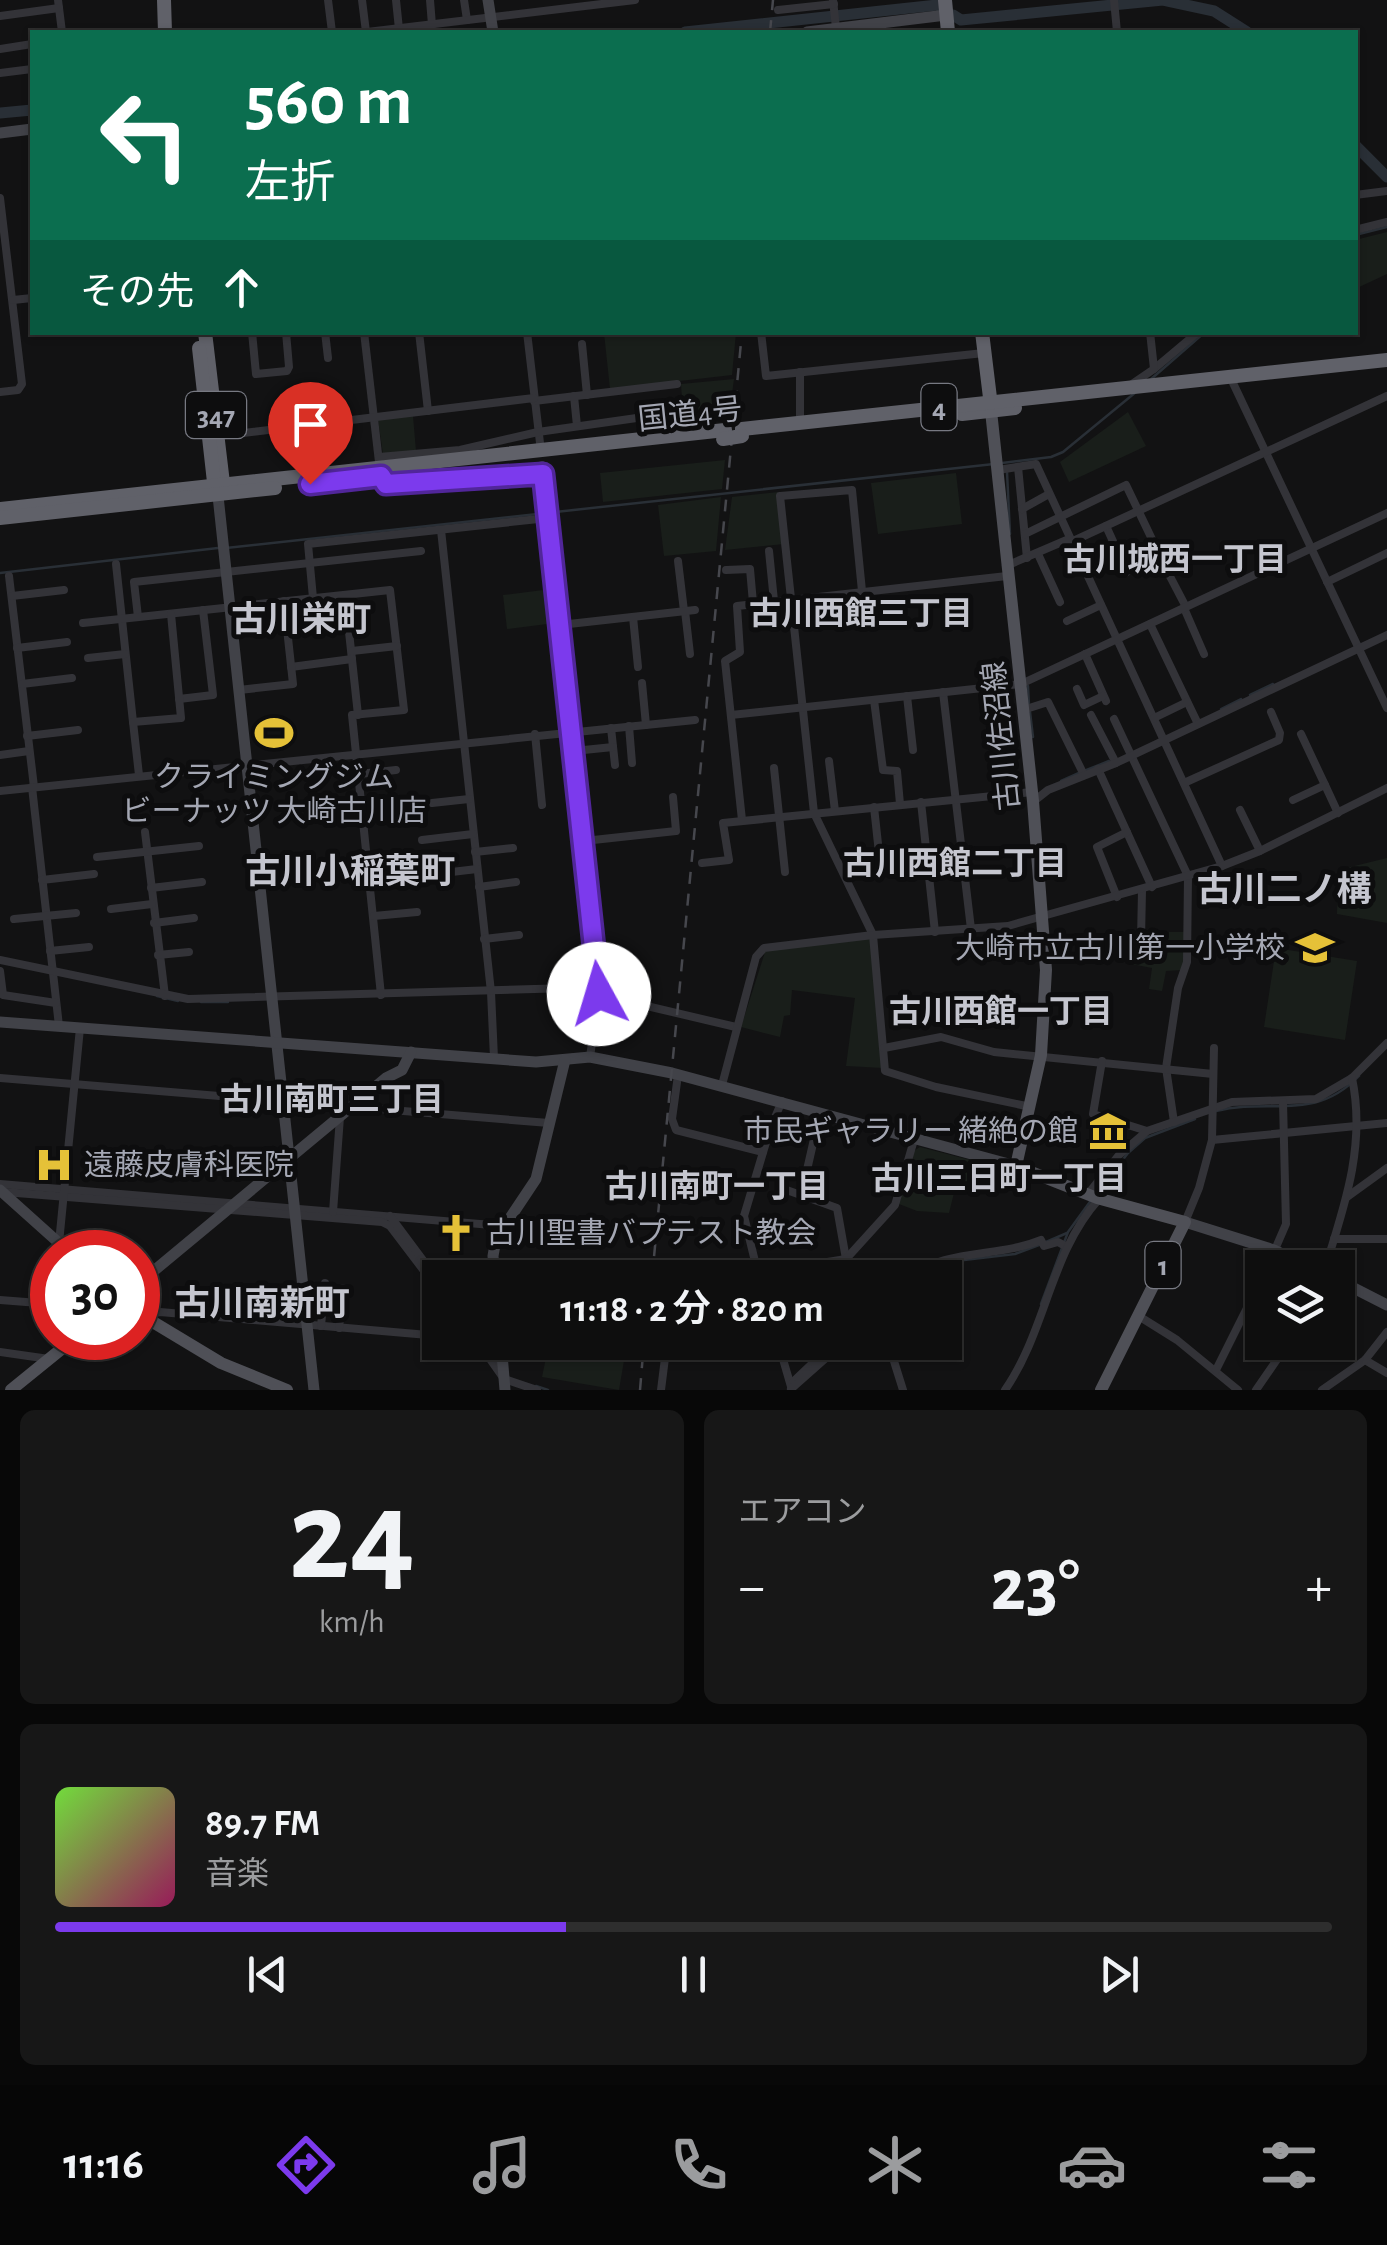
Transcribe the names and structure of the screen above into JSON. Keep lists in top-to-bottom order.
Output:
{
  "streets": {
    "highway": ["4", "国道4号", "347"],
    "main road": ["古川佐沼線", "1"]
  },
  "crossings": [
    ["国道4号", "347"],
    ["国道4号", "古川佐沼線"],
    ["古川佐沼線", "1"]
  ],
  "districts": [
    "古川城西一丁目",
    "古川西館三丁目",
    "古川栄町",
    "古川西館二丁目",
    "古川小稲葉町",
    "古川二ノ構",
    "古川西館一丁目",
    "古川南町三丁目",
    "古川三日町一丁目",
    "古川南町一丁目",
    "古川南新町"
  ],
  "places": {
    "sports": ["クライミングジム ビーナッツ 大崎古川店"],
    "school or university": ["大崎市立古川第一小学校"],
    "museum": ["市民ギャラリー 緒絶の館"],
    "hospital": ["遠藤皮膚科医院"],
    "church": ["古川聖書バプテスト教会"]
  },
  "page": {
    "turn": ["560 m", "左折"],
    "then": "その先",
    "limit": "30",
    "trip": "11:18 · 2 分 · 820 m",
    "tile": [
      ["24", "km/h"],
      "エアコン"
    ],
    "heat": ["−", "23°", "+"],
    "song": ["89.7 FM", "音楽"],
    "tabs": "11:16"
  }
}
